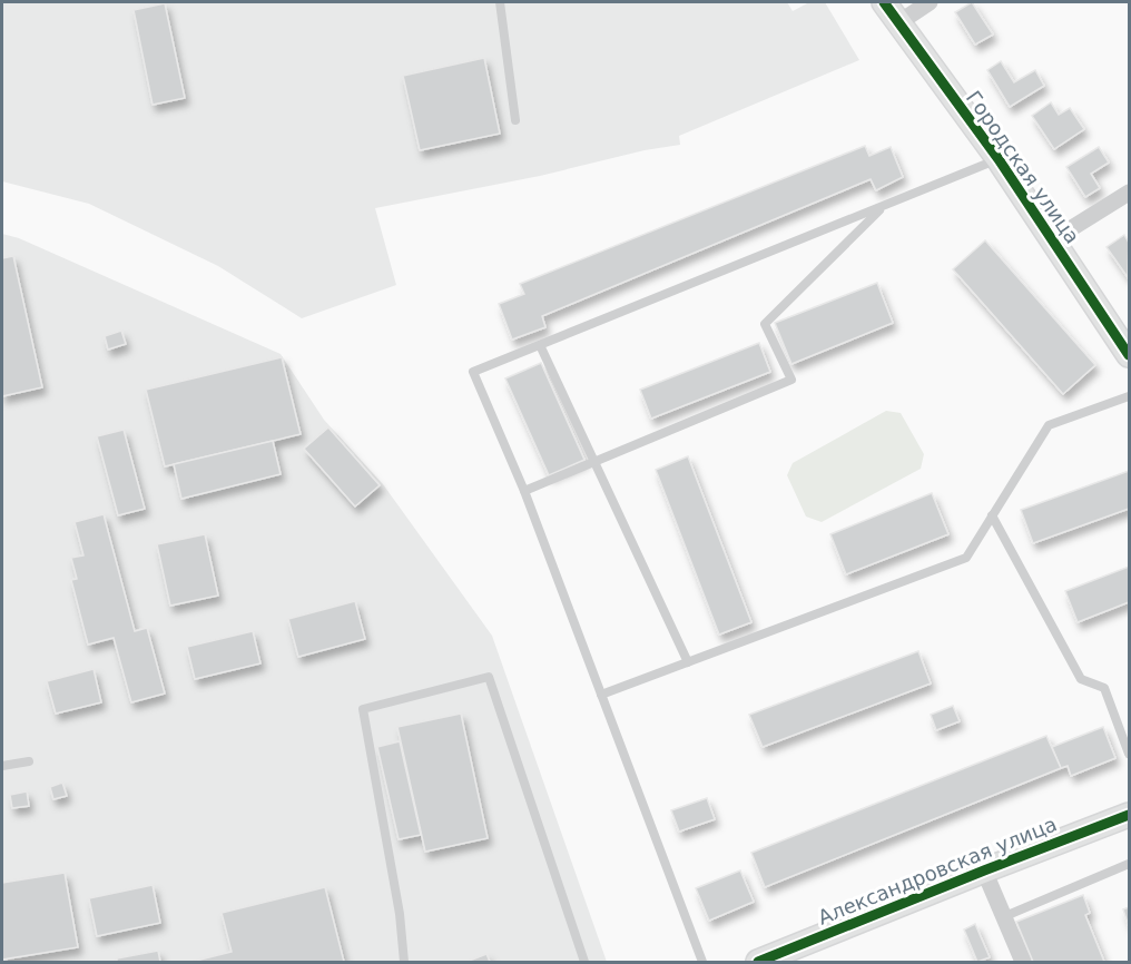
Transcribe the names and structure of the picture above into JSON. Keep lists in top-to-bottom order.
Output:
{
  "streets": {
    "street": ["Городская улица", "Александровская улица"]
  }
}
